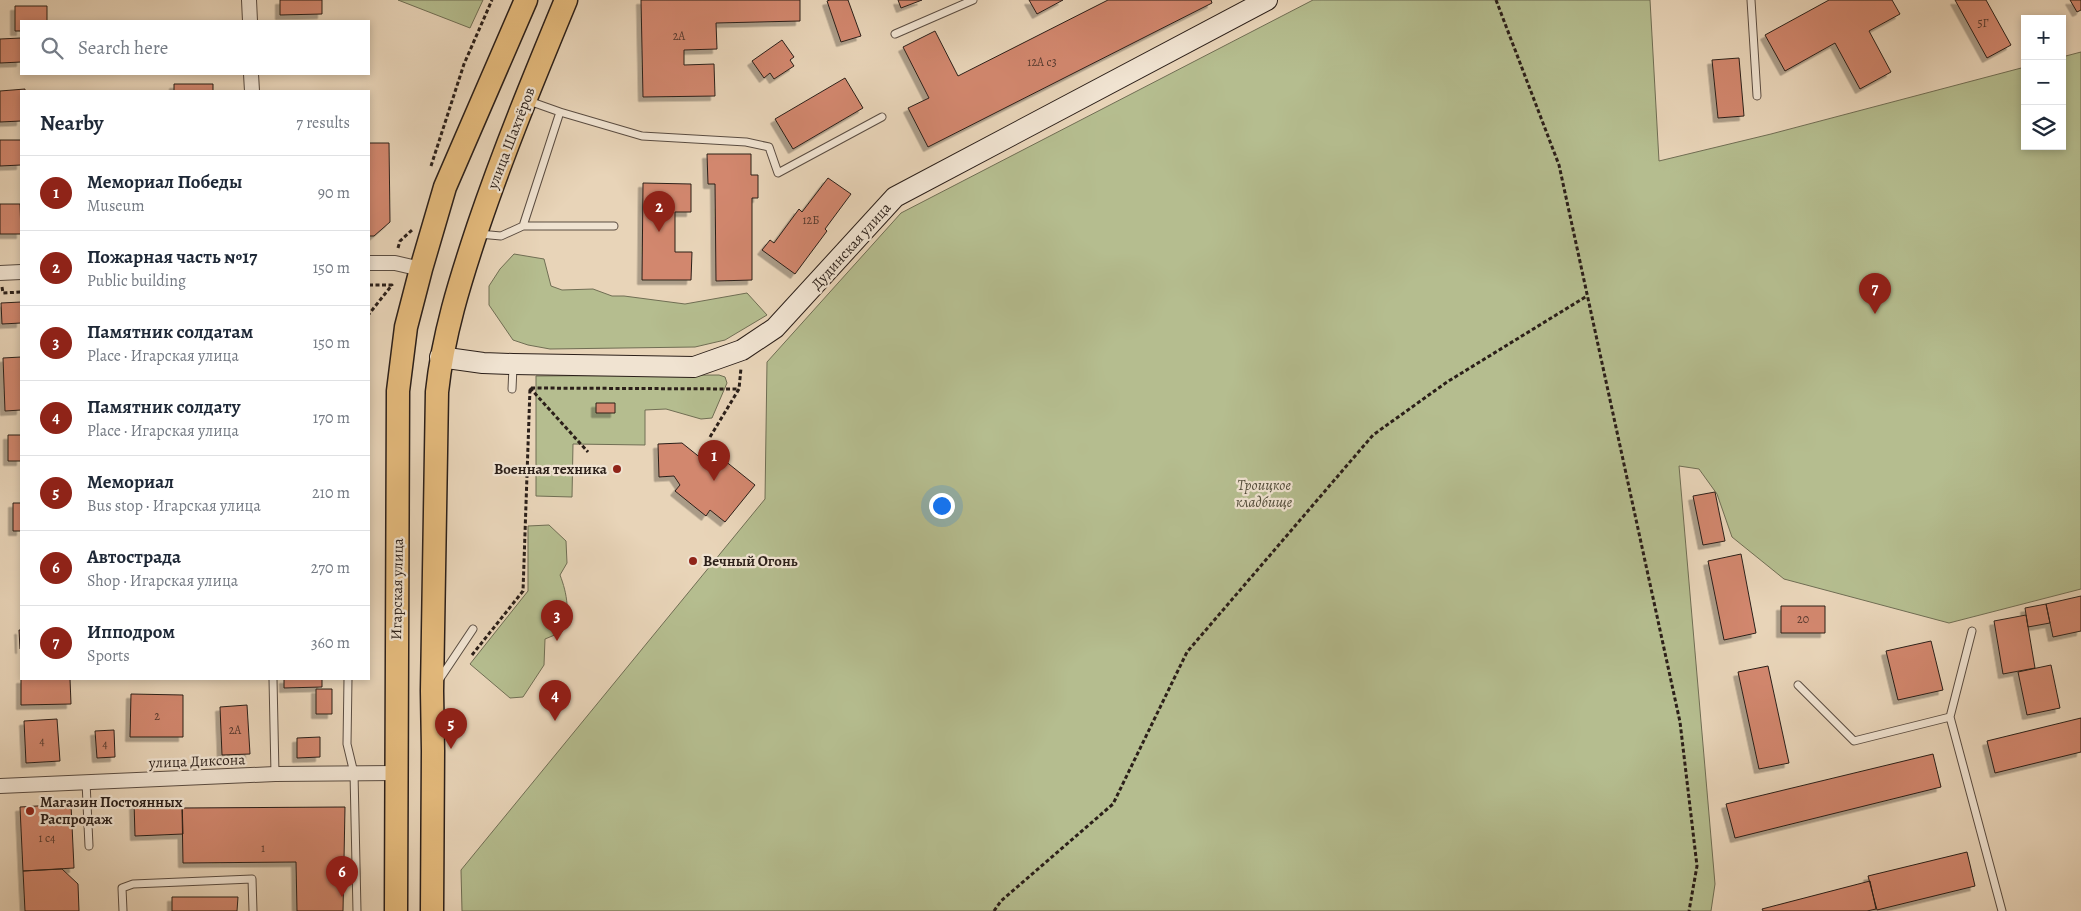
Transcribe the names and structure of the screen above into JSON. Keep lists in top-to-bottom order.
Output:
{
  "streets": {
    "main road": ["улица Шахтёров", "Игарская улица"],
    "street": ["Дудинская улица", "улица Диксона"]
  },
  "crossings": [
    ["улица Шахтёров", "Дудинская улица"],
    ["Игарская улица", "улица Диксона"]
  ],
  "parks": ["Троицкое кладбище"],
  "places": ["Военная техника", "Вечный Огонь", "Магазин Постоянных Распродаж"],
  "house_numbers": [
    "5Г",
    "2А",
    "12А с3",
    "12Б",
    "20",
    "2",
    "2А",
    "4",
    "4",
    "1 с4",
    "1"
  ],
  "page": {
    "map_buttons": ["+", "−"],
    "search": "Search here",
    "heading": ["Nearby", "7 results"],
    "list": [
      {
        "mark": "1",
        "name": "Мемориал Победы",
        "note": "Museum",
        "value": "90 m"
      },
      {
        "mark": "2",
        "name": "Пожарная часть №17",
        "note": "Public building",
        "value": "150 m"
      },
      {
        "mark": "3",
        "name": "Памятник солдатам",
        "note": "Place · Игарская улица",
        "value": "150 m"
      },
      {
        "mark": "4",
        "name": "Памятник солдату",
        "note": "Place · Игарская улица",
        "value": "170 m"
      },
      {
        "mark": "5",
        "name": "Мемориал",
        "note": "Bus stop · Игарская улица",
        "value": "210 m"
      },
      {
        "mark": "6",
        "name": "Автострада",
        "note": "Shop · Игарская улица",
        "value": "270 m"
      },
      {
        "mark": "7",
        "name": "Ипподром",
        "note": "Sports",
        "value": "360 m"
      }
    ],
    "pins": [
      "2",
      "7",
      "1",
      "3",
      "4",
      "5",
      "6"
    ]
  }
}
